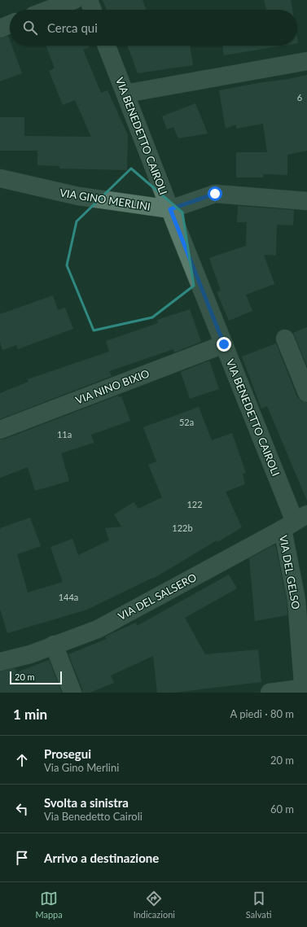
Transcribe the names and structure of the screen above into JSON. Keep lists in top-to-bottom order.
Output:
{
  "streets": {
    "street": [
      "VIA BENEDETTO CAIROLI",
      "VIA GINO MERLINI",
      "VIA NINO BIXIO",
      "VIA DEL GELSO",
      "VIA DEL SALSERO"
    ]
  },
  "crossings": [
    ["VIA BENEDETTO CAIROLI", "VIA GINO MERLINI"],
    ["VIA BENEDETTO CAIROLI", "VIA NINO BIXIO"],
    ["VIA BENEDETTO CAIROLI", "VIA DEL GELSO"],
    ["VIA BENEDETTO CAIROLI", "VIA DEL SALSERO"],
    ["VIA DEL GELSO", "VIA DEL SALSERO"]
  ],
  "house_numbers": [
    "6",
    "52a",
    "11a",
    "122",
    "122b",
    "144a"
  ],
  "scale_bar": "20 m",
  "page": {
    "search": "Cerca qui",
    "scale": "20 m",
    "heading": ["1 min", "A piedi · 80 m"],
    "list": [
      ["Prosegui", "Via Gino Merlini", "20 m"],
      ["Svolta a sinistra", "Via Benedetto Cairoli", "60 m"],
      "Arrivo a destinazione"
    ],
    "nav": ["Mappa", "Indicazioni", "Salvati"]
  }
}
